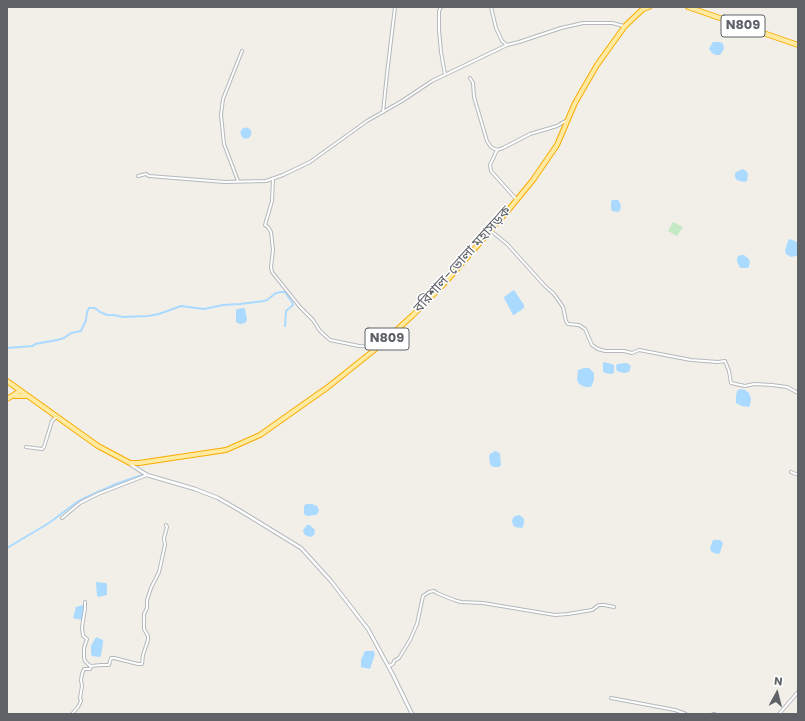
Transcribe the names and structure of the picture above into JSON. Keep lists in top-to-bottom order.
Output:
{
  "streets": {
    "highway": ["N809", "বরিশাল-ভোলা মহাসড়ক"]
  },
  "north": "top"
}
